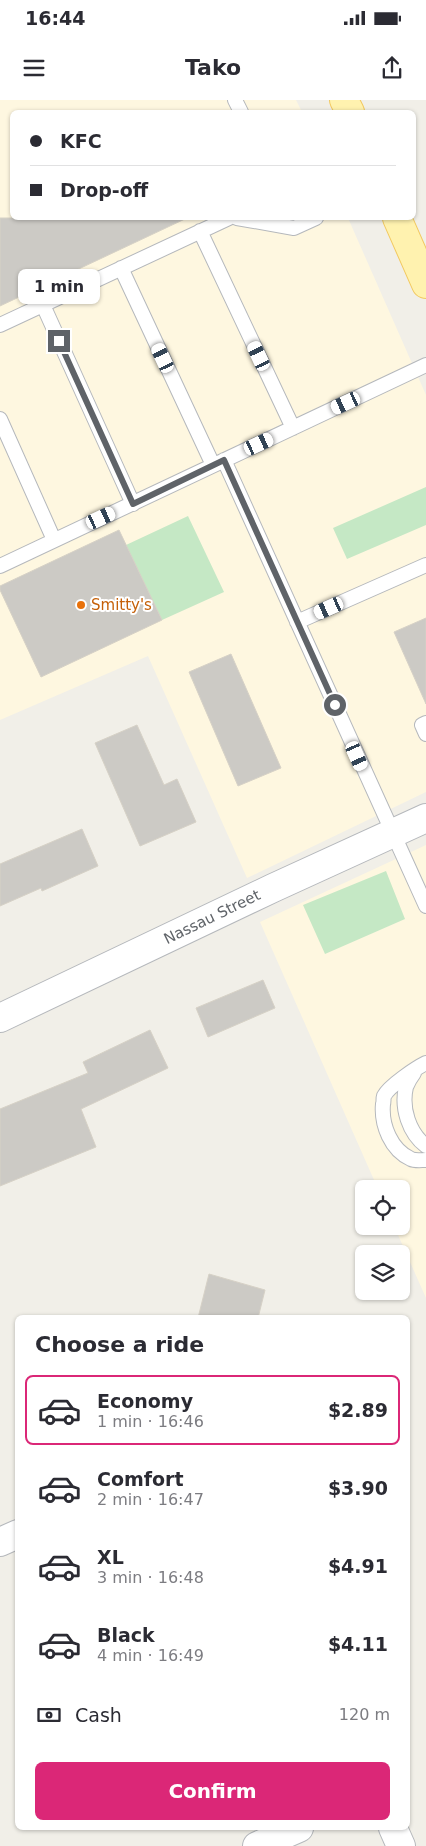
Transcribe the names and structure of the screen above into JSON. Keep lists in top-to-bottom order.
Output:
{
  "streets": {
    "street": ["Nassau Street"]
  },
  "places": ["Smitty's"],
  "page": {
    "status": "16:44",
    "header": "Tako",
    "banner": ["KFC", "Drop-off"],
    "bubble": "1 min",
    "heading": "Choose a ride",
    "list": [
      {
        "name": "Economy",
        "note": "1 min · 16:46",
        "value": "$2.89"
      },
      {
        "name": "Comfort",
        "note": "2 min · 16:47",
        "value": "$3.90"
      },
      {
        "name": "XL",
        "note": "3 min · 16:48",
        "value": "$4.91"
      },
      {
        "name": "Black",
        "note": "4 min · 16:49",
        "value": "$4.11"
      }
    ],
    "pay": ["Cash", "120 m"],
    "buttons": "Confirm"
  }
}
